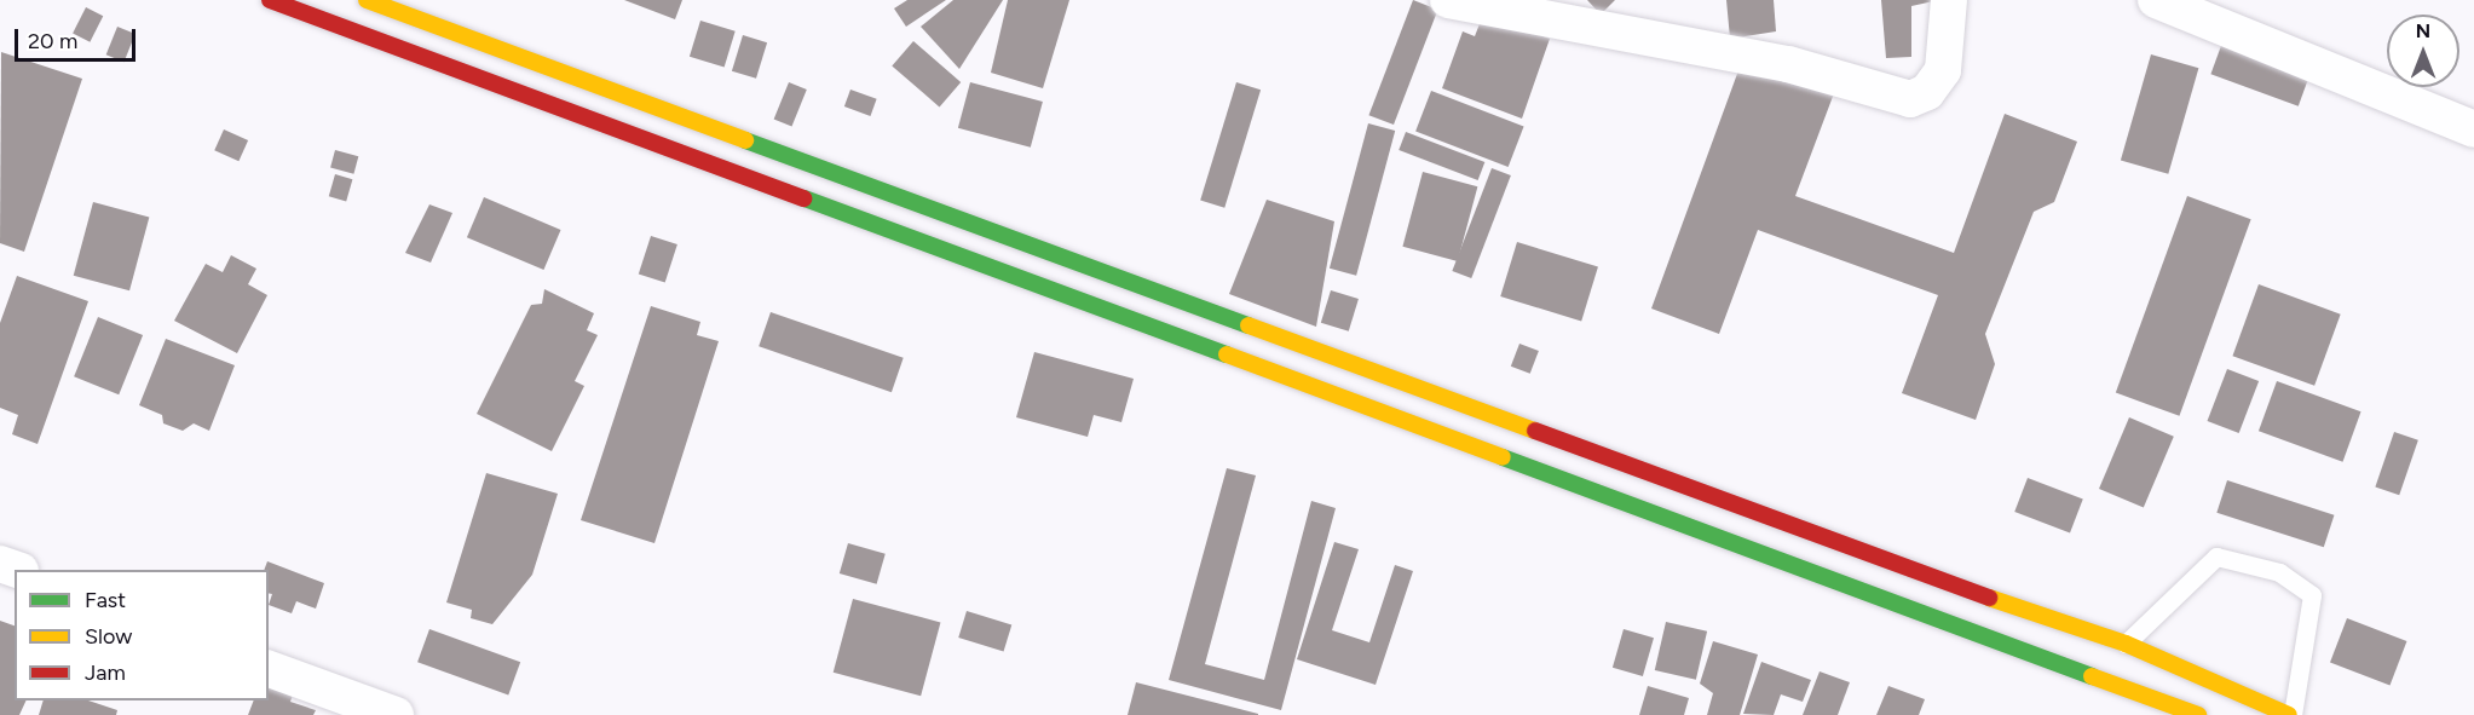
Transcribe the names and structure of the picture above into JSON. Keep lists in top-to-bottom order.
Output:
{
  "legend": ["Fast", "Slow", "Jam"],
  "scale_bar": "20 m",
  "north": "top"
}
